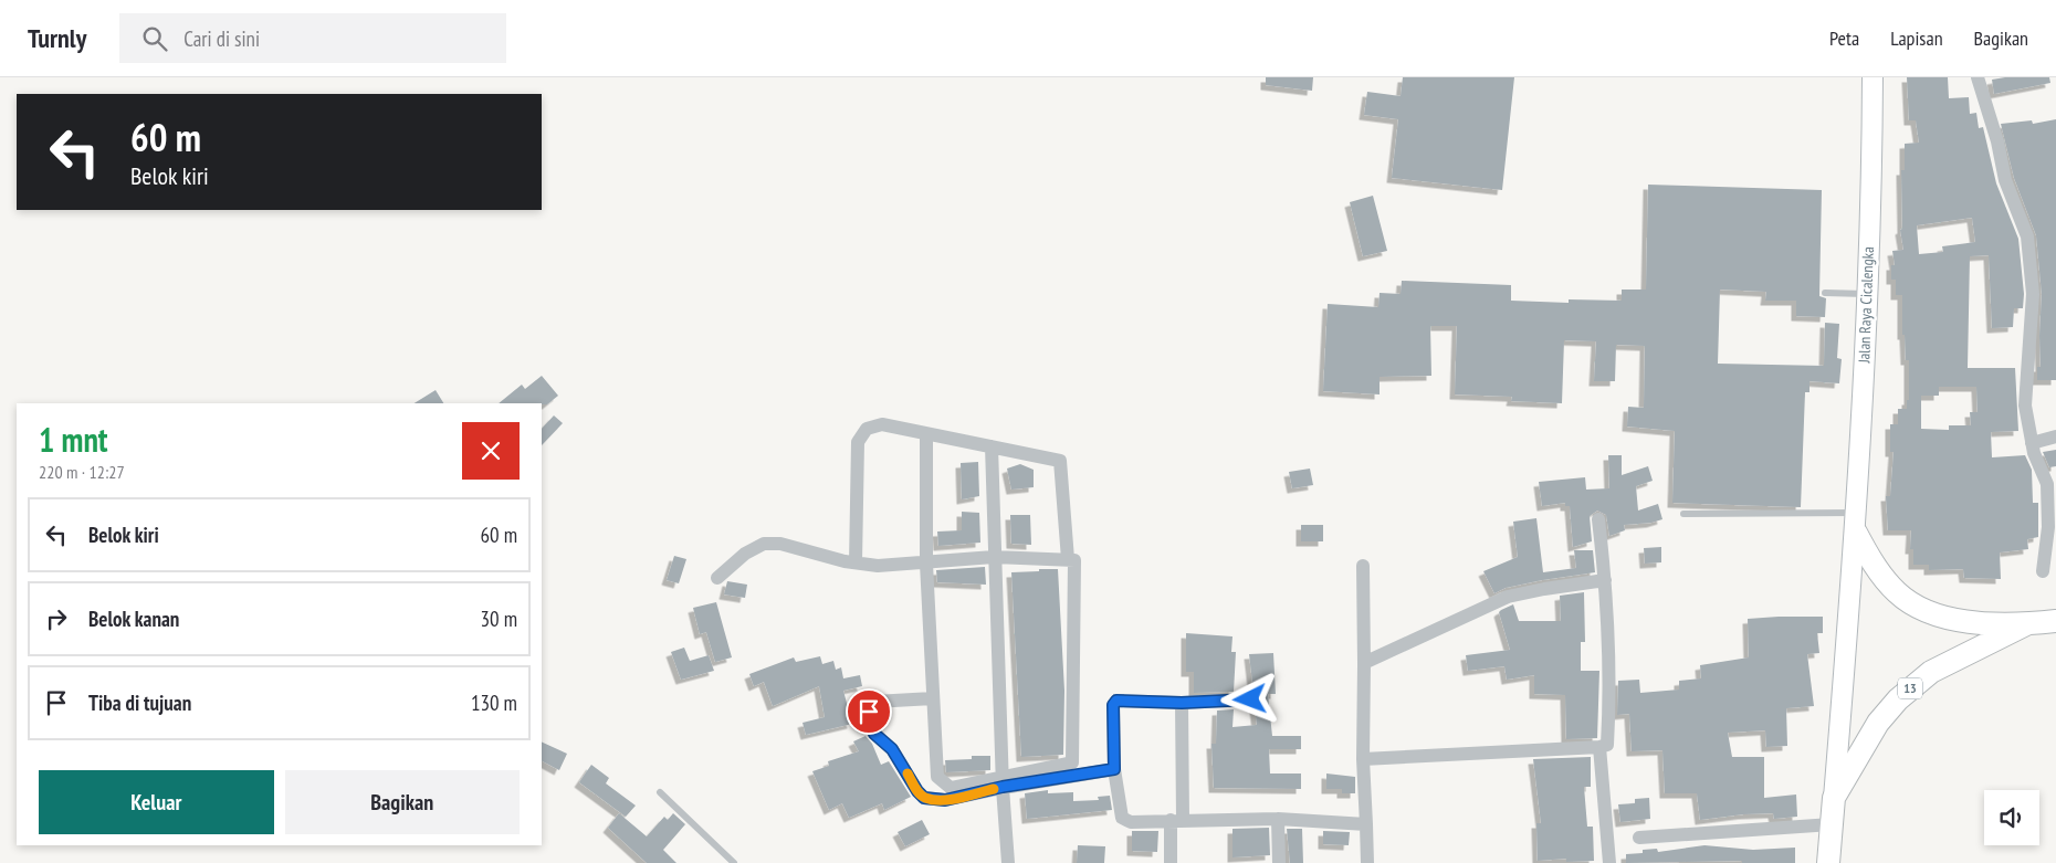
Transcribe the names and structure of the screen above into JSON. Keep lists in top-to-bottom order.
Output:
{
  "streets": {
    "highway": ["13"],
    "main road": ["Jalan Raya Cicalengka"]
  },
  "crossings": [
    ["Jalan Raya Cicalengka", "13"]
  ],
  "page": {
    "header": "Turnly",
    "search": "Cari di sini",
    "nav": ["Peta", "Lapisan", "Bagikan"],
    "turn": ["60 m", "Belok kiri"],
    "heading": ["1 mnt", "220 m · 12:27"],
    "list": [
      {
        "name": "Belok kiri",
        "value": "60 m"
      },
      {
        "name": "Belok kanan",
        "value": "30 m"
      },
      {
        "name": "Tiba di tujuan",
        "value": "130 m"
      }
    ],
    "buttons": ["Keluar", "Bagikan"]
  }
}
